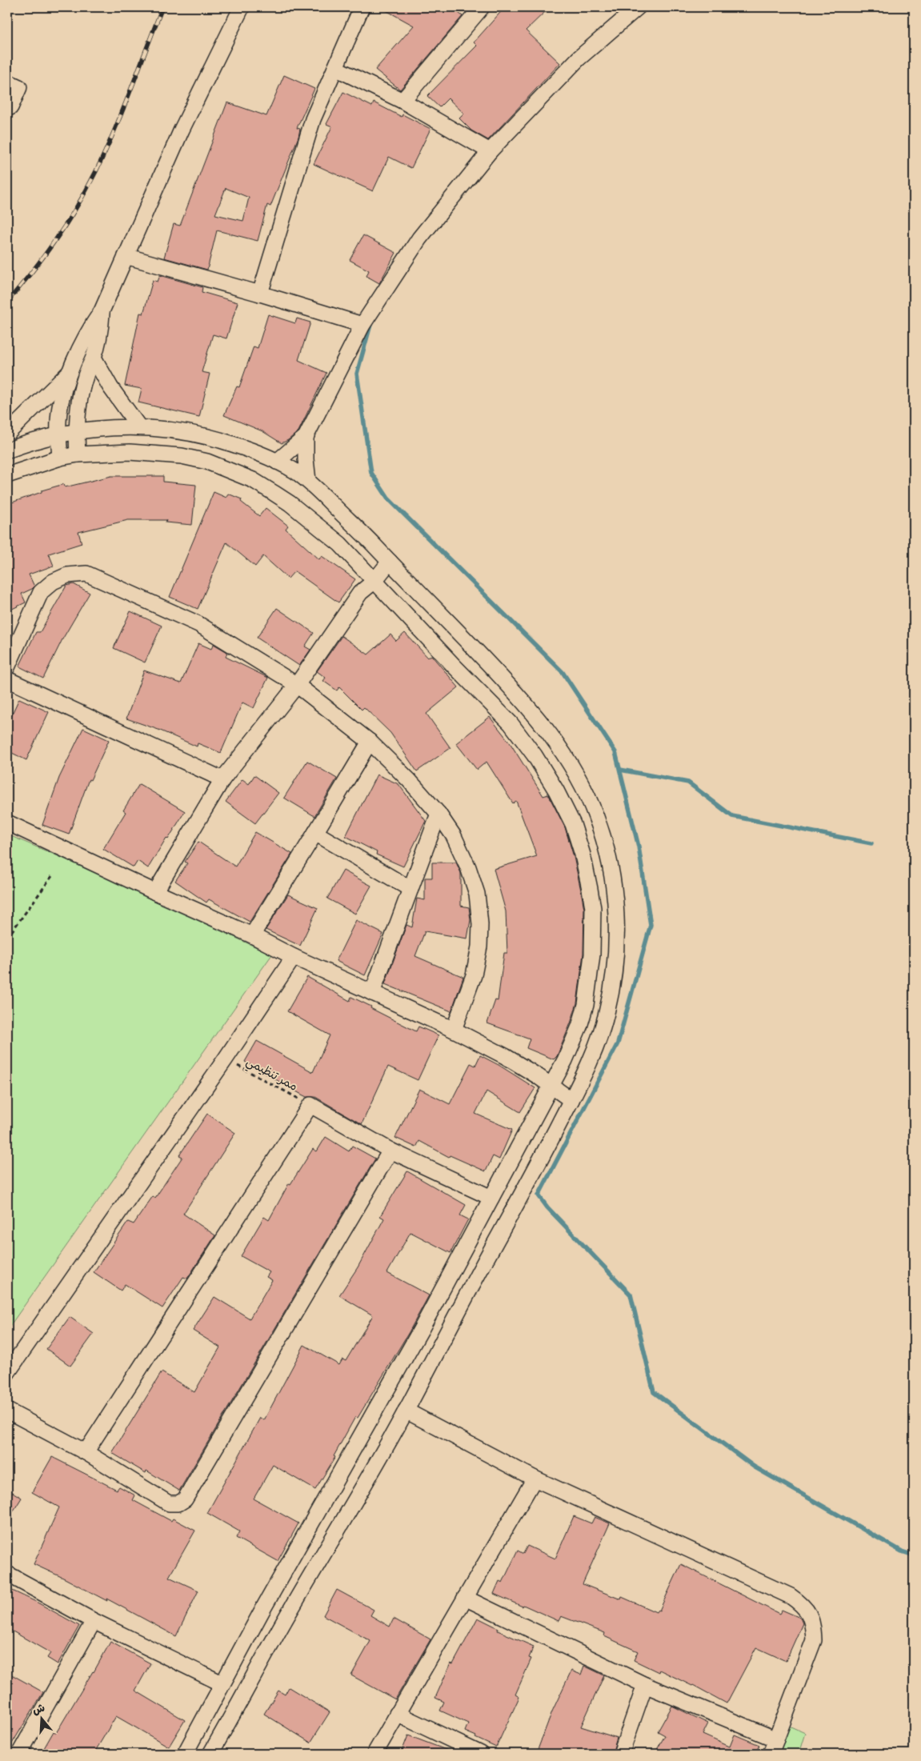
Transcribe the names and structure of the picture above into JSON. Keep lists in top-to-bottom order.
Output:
{
  "streets": {
    "path": ["ممر تنظيمي"]
  },
  "north": "top"
}
